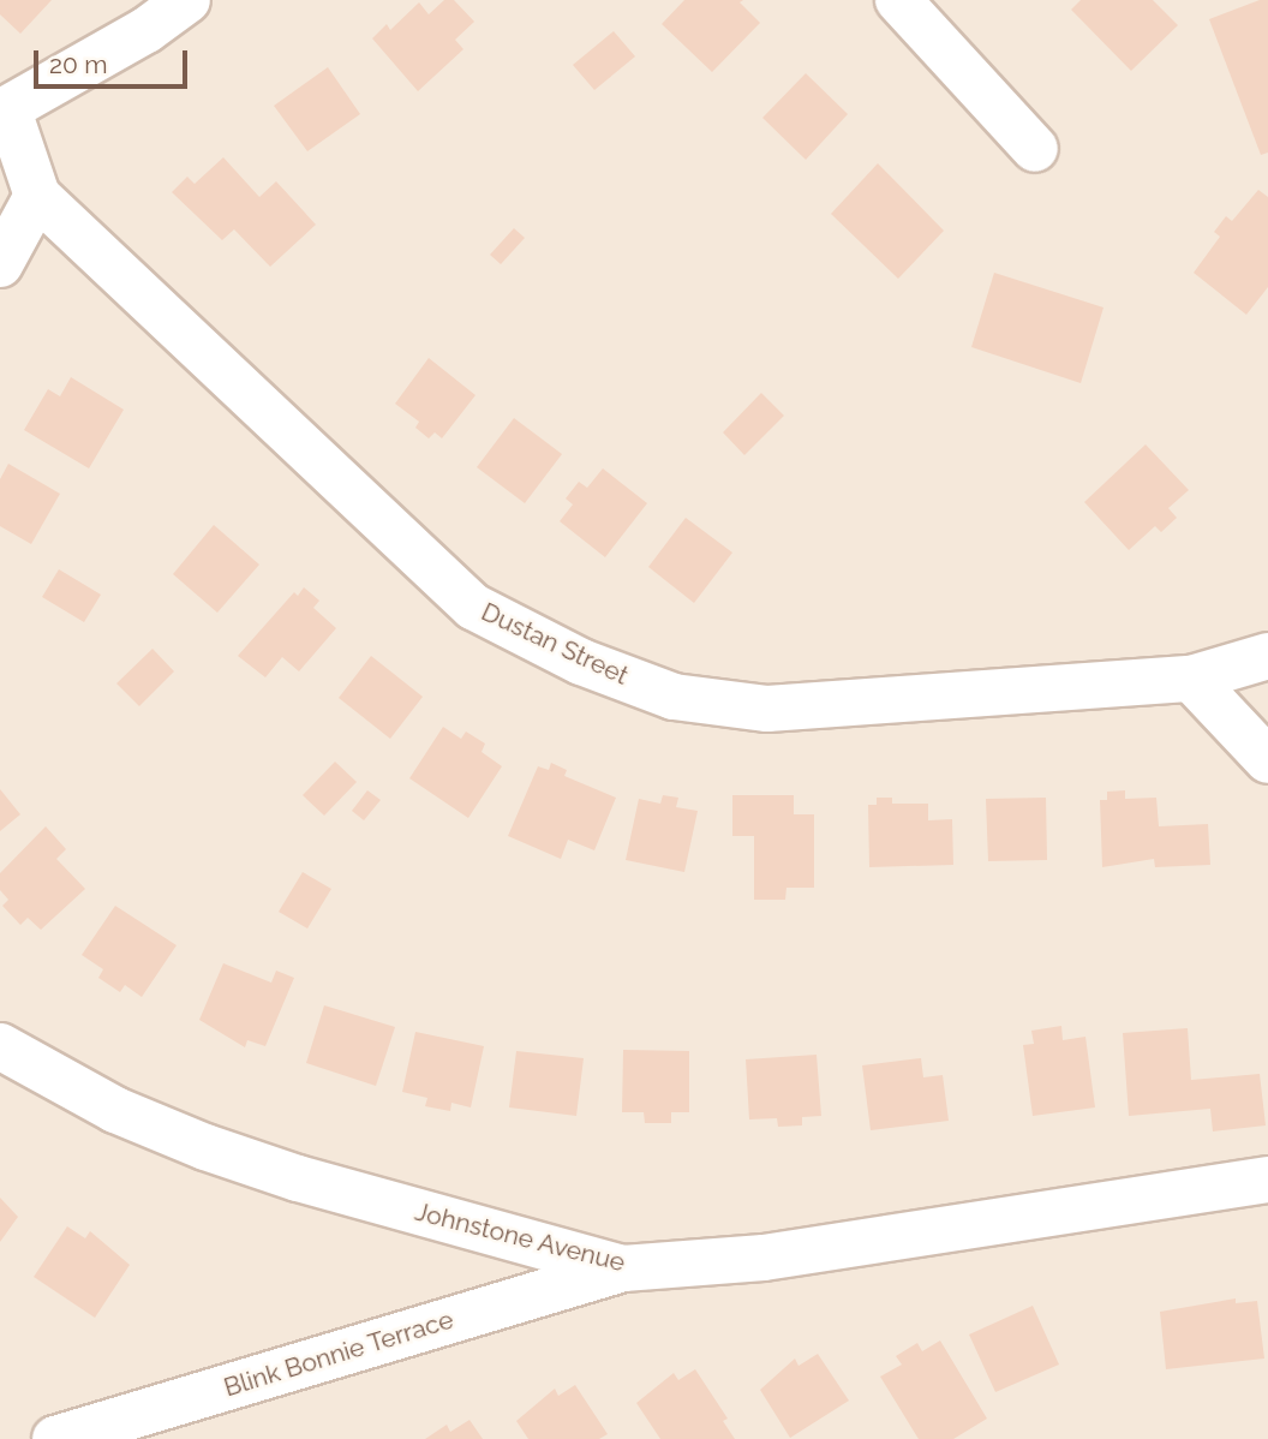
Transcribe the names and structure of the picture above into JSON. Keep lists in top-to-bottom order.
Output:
{
  "streets": {
    "street": ["Dustan Street", "Johnstone Avenue", "Blink Bonnie Terrace"]
  },
  "crossings": [
    ["Johnstone Avenue", "Blink Bonnie Terrace"]
  ],
  "scale_bar": "20 m"
}
